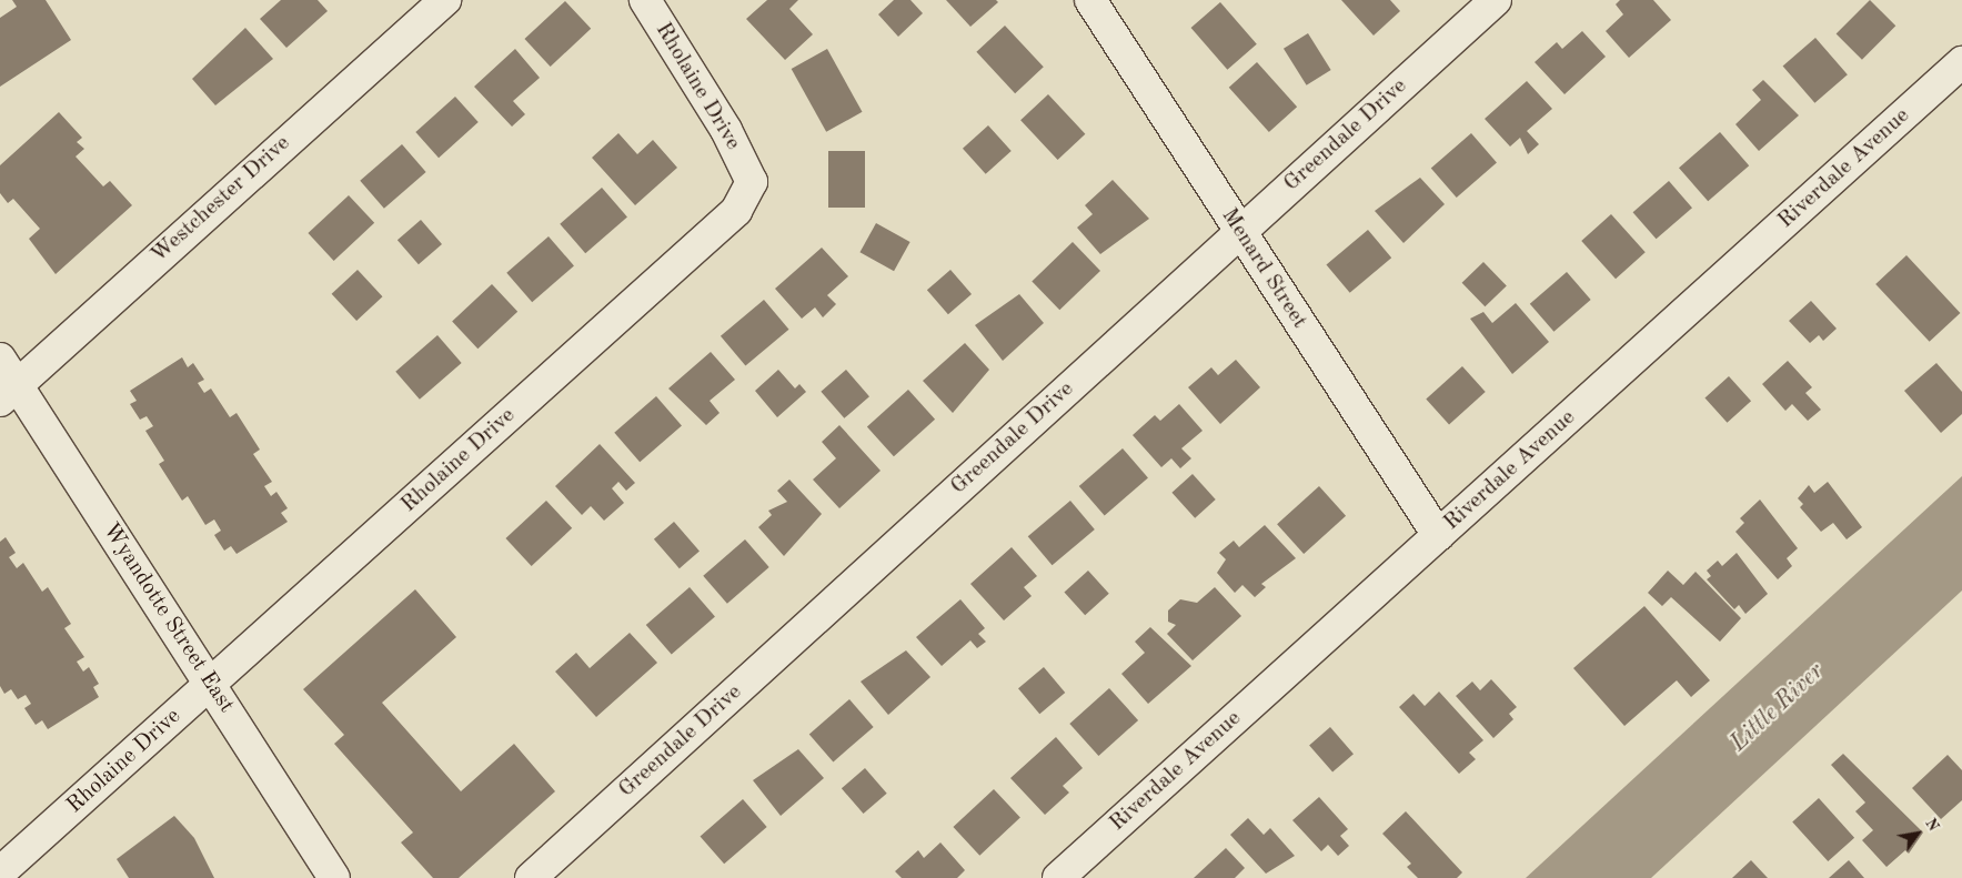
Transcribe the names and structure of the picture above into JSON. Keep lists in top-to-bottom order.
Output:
{
  "streets": {
    "street": [
      "Rholaine Drive",
      "Greendale Drive",
      "Riverdale Avenue",
      "Westchester Drive",
      "Menard Street",
      "Wyandotte Street East"
    ]
  },
  "crossings": [
    ["Rholaine Drive", "Wyandotte Street East"],
    ["Greendale Drive", "Menard Street"],
    ["Riverdale Avenue", "Menard Street"],
    ["Westchester Drive", "Wyandotte Street East"]
  ],
  "water": ["Little River"],
  "north": "top right"
}
